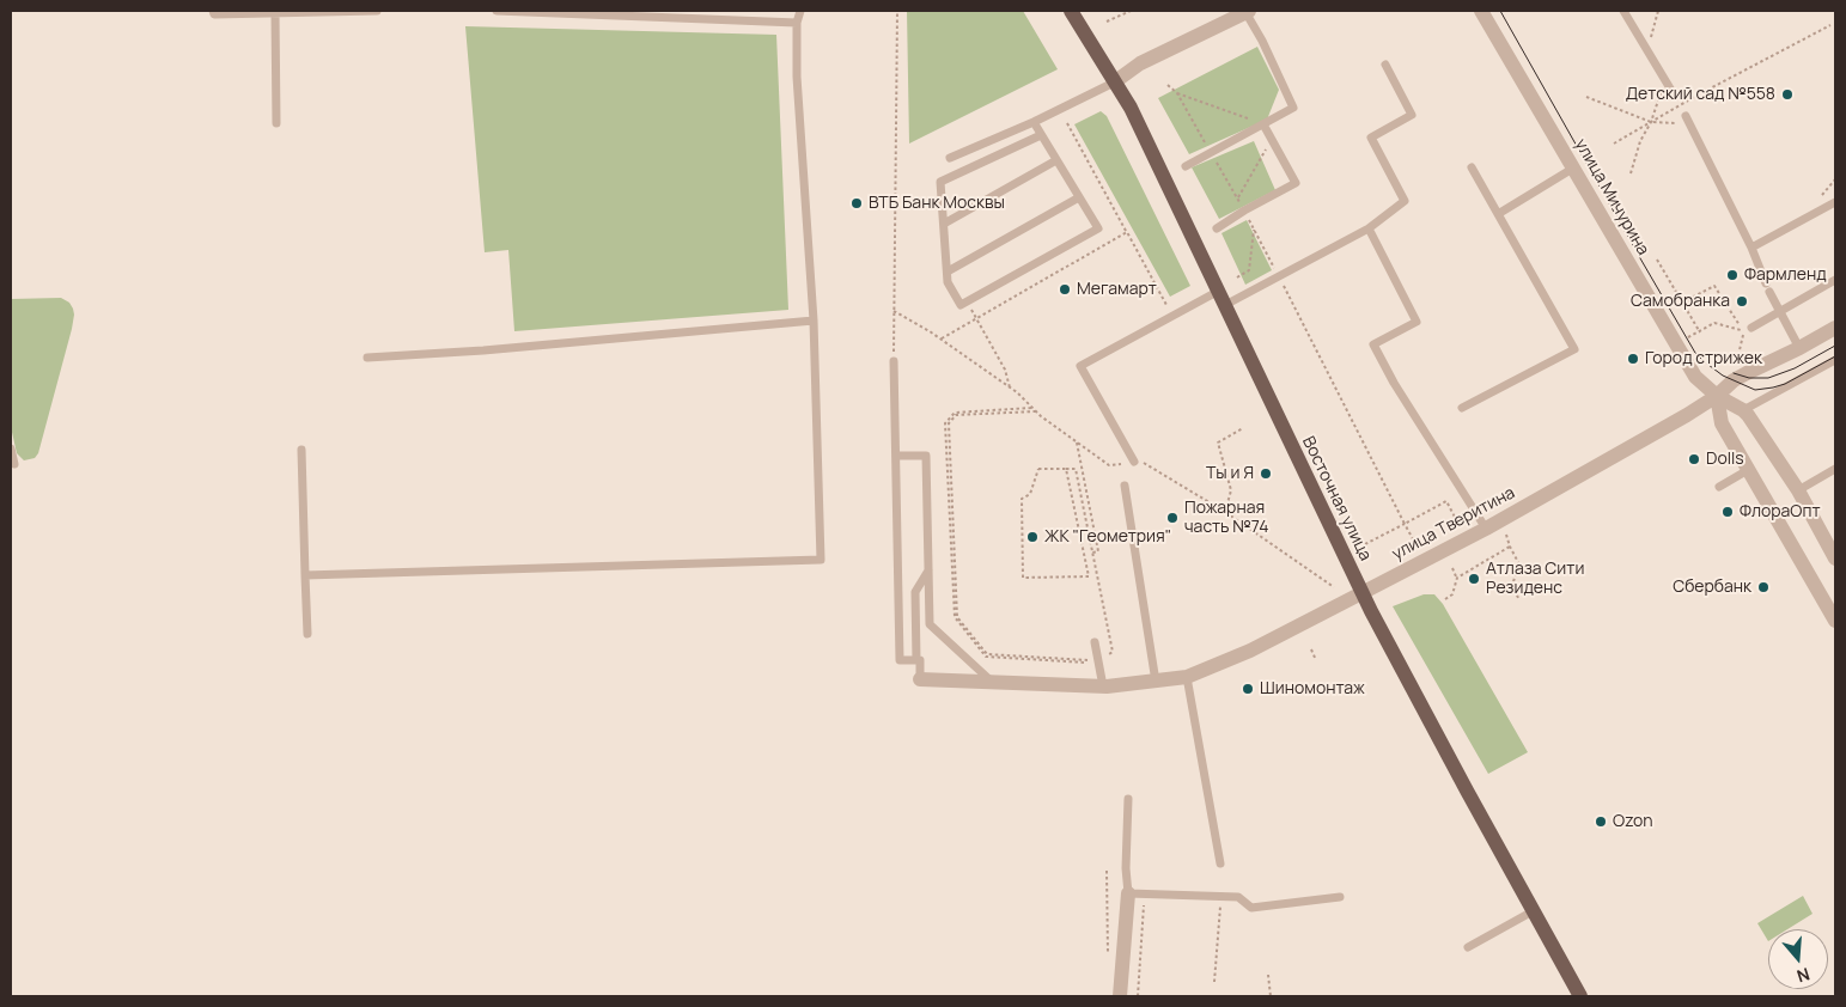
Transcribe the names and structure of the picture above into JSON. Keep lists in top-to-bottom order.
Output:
{
  "streets": {
    "main road": ["Восточная улица"],
    "street": ["улица Мичурина", "улица Тверитина"]
  },
  "crossings": [
    ["улица Мичурина", "улица Тверитина"],
    ["Восточная улица", "улица Тверитина"]
  ],
  "places": [
    "Детский сад №558",
    "ВТБ Банк Москвы",
    "Фармленд",
    "Мегамарт",
    "Самобранка",
    "Город стрижек",
    "Dolls",
    "Ты и Я",
    "ФлораОпт",
    "Пожарная часть №74",
    "ЖК \"Геометрия\"",
    "Атлаза Сити Резиденс",
    "Сбербанк",
    "Шиномонтаж",
    "Ozon"
  ],
  "north": "bottom"
}
